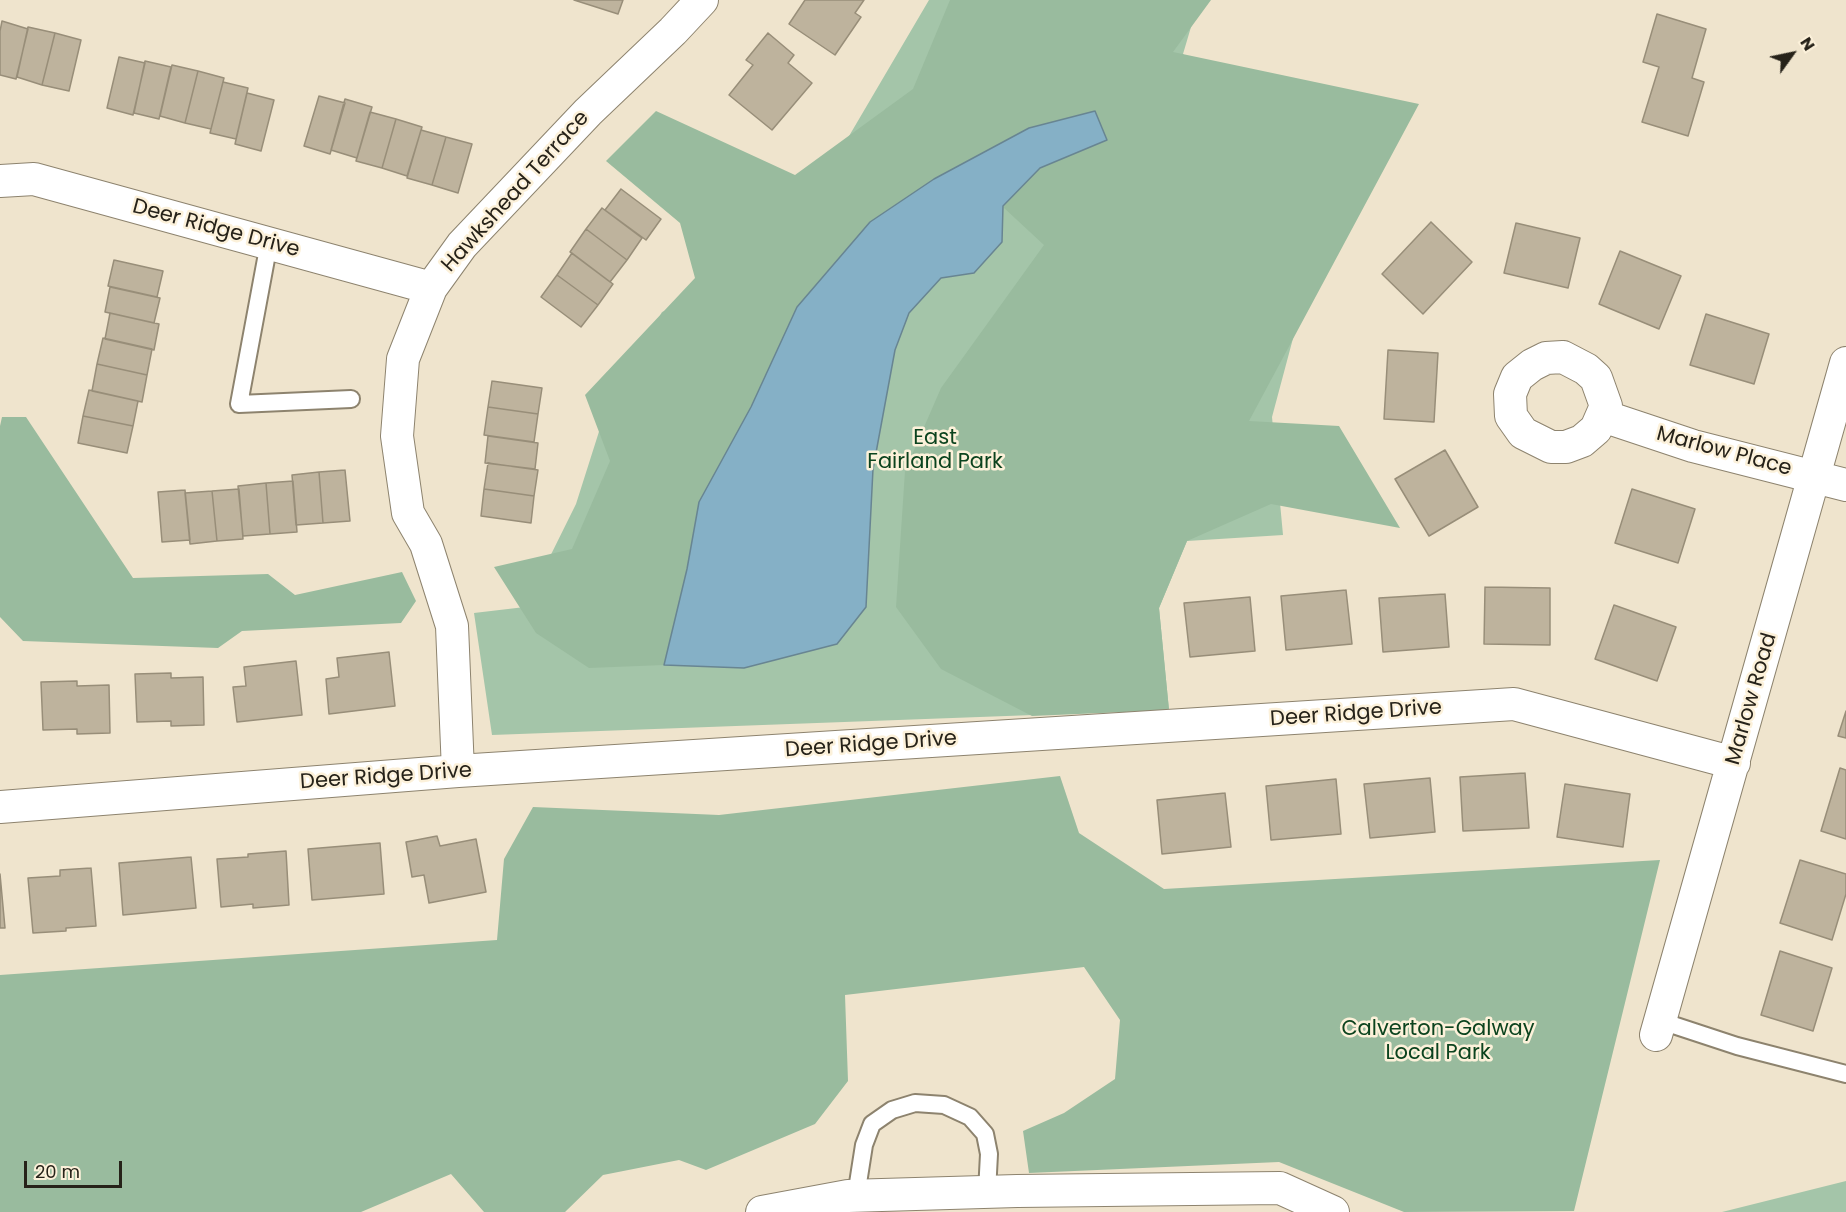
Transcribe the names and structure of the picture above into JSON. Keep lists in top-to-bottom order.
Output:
{
  "streets": {
    "street": [
      "Hawkshead Terrace",
      "Deer Ridge Drive",
      "Marlow Place",
      "Marlow Road"
    ]
  },
  "crossings": [
    ["Hawkshead Terrace", "Deer Ridge Drive"],
    ["Deer Ridge Drive", "Marlow Road"],
    ["Marlow Place", "Marlow Road"]
  ],
  "parks": ["East Fairland Park", "Calverton-Galway Local Park"],
  "scale_bar": "20 m",
  "north": "top right"
}
